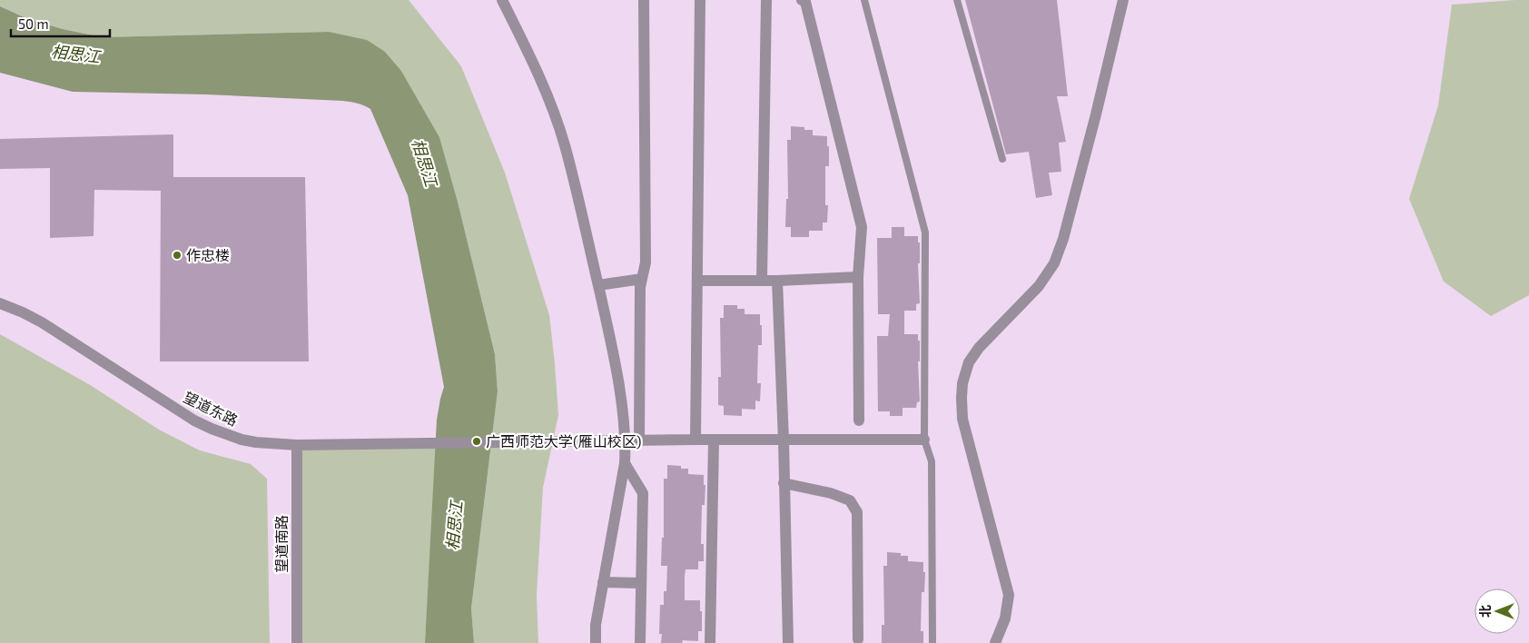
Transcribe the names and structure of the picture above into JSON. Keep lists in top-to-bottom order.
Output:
{
  "streets": {
    "street": ["望道东路", "望道南路"]
  },
  "crossings": [
    ["望道东路", "望道南路"]
  ],
  "water": ["相思江"],
  "places": ["作忠楼", "广西师范大学(雁山校区)"],
  "scale_bar": "50 m",
  "north": "left"
}
